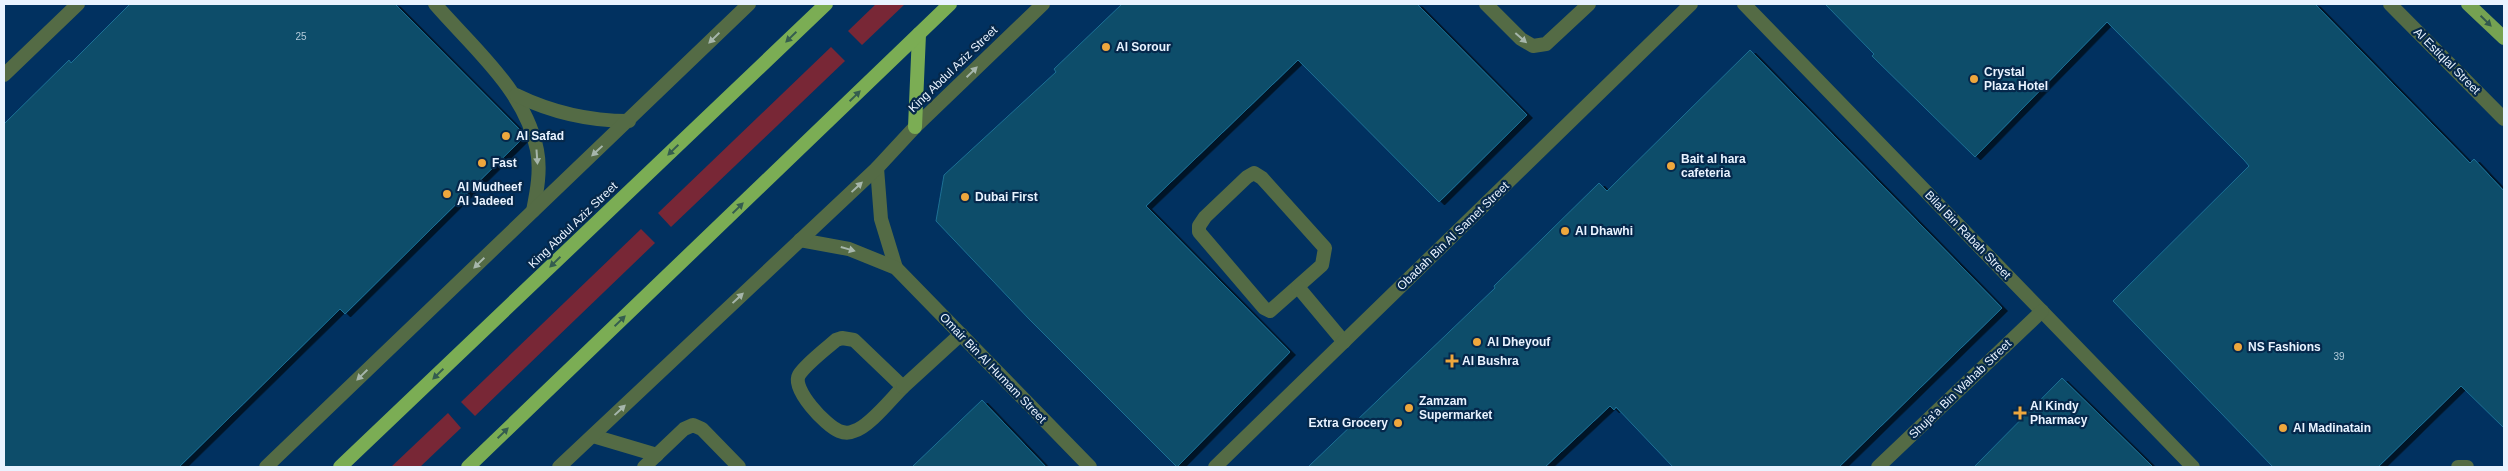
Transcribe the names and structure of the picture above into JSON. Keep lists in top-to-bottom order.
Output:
{
  "streets": {
    "highway": ["King Abdul Aziz Street"],
    "street": [
      "Al Estiqlal Street",
      "Bilal Bin Rabah Street",
      "Obadah Bin Al Samet Street",
      "Omair Bin Al Humam Street",
      "Shuja'a Bin Wahab Street"
    ]
  },
  "crossings": [
    ["King Abdul Aziz Street", "Omair Bin Al Humam Street"],
    ["Bilal Bin Rabah Street", "Shuja'a Bin Wahab Street"]
  ],
  "places": {
    "other": [
      "Al Sorour",
      "Crystal Plaza Hotel",
      "Al Safad",
      "Fast",
      "Bait al hara cafeteria",
      "Al Mudheef Al Jadeed",
      "Dubai First",
      "Al Dhawhi",
      "Al Dheyouf",
      "NS Fashions",
      "Zamzam Supermarket",
      "Extra Grocery",
      "Al Madinatain"
    ],
    "health": ["Al Bushra", "Al Kindy Pharmacy"]
  },
  "house_numbers": ["25", "39"]
}
